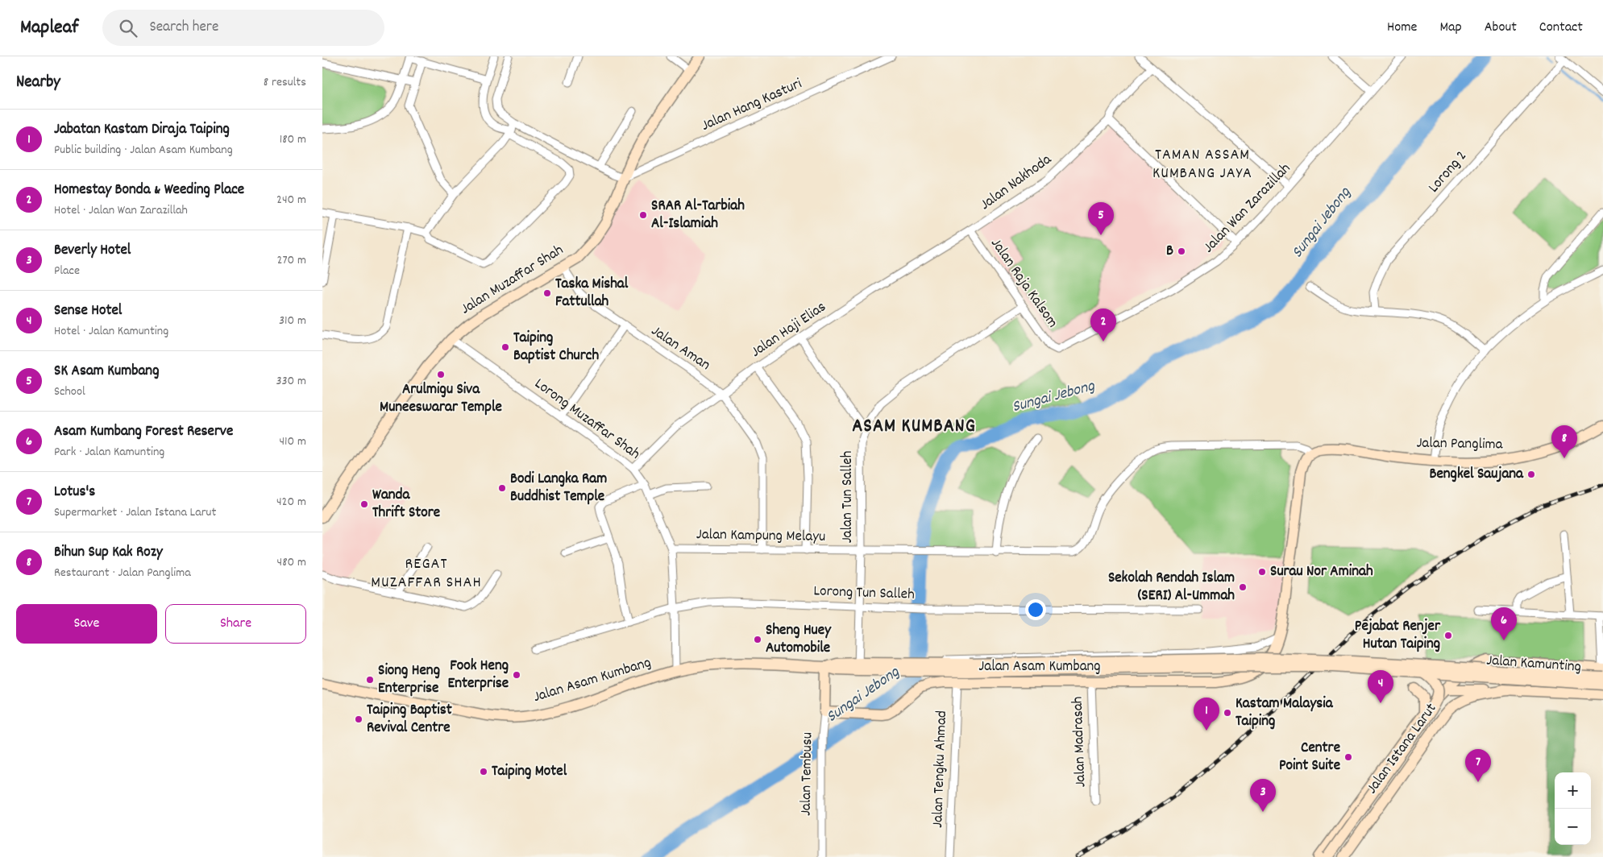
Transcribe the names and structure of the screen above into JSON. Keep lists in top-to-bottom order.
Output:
{
  "streets": {
    "main road": [
      "Jalan Muzaffar Shah",
      "Jalan Panglima",
      "Jalan Kamunting",
      "Jalan Asam Kumbang",
      "Jalan Istana Larut",
      "Jalan Tembusu"
    ],
    "street": [
      "Jalan Hang Kasturi",
      "Lorong 2",
      "Jalan Nakhoda",
      "Jalan Wan Zarazillah",
      "Jalan Raja Kalsom",
      "Jalan Haji Elias",
      "Jalan Aman",
      "Lorong Muzaffar Shah",
      "Jalan Tun Salleh",
      "Jalan Kampung Melayu",
      "Lorong Tun Salleh",
      "Jalan Madrasah",
      "Jalan Tengku Ahmad"
    ]
  },
  "crossings": [
    ["Jalan Hang Kasturi", "Jalan Muzaffar Shah"],
    ["Jalan Nakhoda", "Jalan Raja Kalsom"],
    ["Jalan Nakhoda", "Jalan Haji Elias"],
    ["Jalan Wan Zarazillah", "Jalan Raja Kalsom"],
    ["Jalan Muzaffar Shah", "Jalan Aman"],
    ["Jalan Muzaffar Shah", "Lorong Muzaffar Shah"],
    ["Jalan Raja Kalsom", "Jalan Haji Elias"],
    ["Jalan Raja Kalsom", "Jalan Tun Salleh"],
    ["Jalan Haji Elias", "Jalan Aman"],
    ["Jalan Haji Elias", "Lorong Muzaffar Shah"],
    ["Jalan Aman", "Jalan Kampung Melayu"],
    ["Lorong Muzaffar Shah", "Jalan Kampung Melayu"],
    ["Lorong Muzaffar Shah", "Lorong Tun Salleh"],
    ["Lorong Muzaffar Shah", "Jalan Asam Kumbang"],
    ["Jalan Panglima", "Jalan Kampung Melayu"],
    ["Jalan Tun Salleh", "Jalan Kampung Melayu"],
    ["Jalan Tun Salleh", "Lorong Tun Salleh"],
    ["Jalan Tun Salleh", "Jalan Asam Kumbang"],
    ["Jalan Kamunting", "Jalan Asam Kumbang"],
    ["Jalan Kamunting", "Jalan Istana Larut"],
    ["Jalan Asam Kumbang", "Jalan Madrasah"],
    ["Jalan Asam Kumbang", "Jalan Tengku Ahmad"],
    ["Jalan Asam Kumbang", "Jalan Tembusu"]
  ],
  "districts": ["TAMAN ASSAM KUMBANG JAYA", "ASAM KUMBANG", "REGAT MUZAFFAR SHAH"],
  "water": ["Sungai Jebong"],
  "places": [
    "SRAR Al-Tarbiah Al-Islamiah",
    "B",
    "Taska Mishal Fattullah",
    "Taiping Baptist Church",
    "Arulmigu Siva Muneeswarar Temple",
    "Bengkel Saujana",
    "Bodi Langka Ram Buddhist Temple",
    "Wanda Thrift Store",
    "Surau Nor Aminah",
    "Sekolah Rendah Islam (SERI) Al-Ummah",
    "Pejabat Renjer Hutan Taiping",
    "Sheng Huey Automobile",
    "Fook Heng Enterprise",
    "Siong Heng Enterprise",
    "Kastam Malaysia Taiping",
    "Taiping Baptist Revival Centre",
    "Centre Point Suite",
    "Taiping Motel"
  ],
  "page": {
    "header": "Mapleaf",
    "search": "Search here",
    "nav": [
      "Home",
      "Map",
      "About",
      "Contact"
    ],
    "heading": ["Nearby", "8 results"],
    "list": [
      {
        "mark": "1",
        "name": "Jabatan Kastam Diraja Taiping",
        "note": "Public building · Jalan Asam Kumbang",
        "value": "180 m"
      },
      {
        "mark": "2",
        "name": "Homestay Bonda & Weeding Place",
        "note": "Hotel · Jalan Wan Zarazillah",
        "value": "240 m"
      },
      {
        "mark": "3",
        "name": "Beverly Hotel",
        "note": "Place",
        "value": "270 m"
      },
      {
        "mark": "4",
        "name": "Sense Hotel",
        "note": "Hotel · Jalan Kamunting",
        "value": "310 m"
      },
      {
        "mark": "5",
        "name": "SK Asam Kumbang",
        "note": "School",
        "value": "330 m"
      },
      {
        "mark": "6",
        "name": "Asam Kumbang Forest Reserve",
        "note": "Park · Jalan Kamunting",
        "value": "410 m"
      },
      {
        "mark": "7",
        "name": "Lotus's",
        "note": "Supermarket · Jalan Istana Larut",
        "value": "420 m"
      },
      {
        "mark": "8",
        "name": "Bihun Sup Kak Rozy",
        "note": "Restaurant · Jalan Panglima",
        "value": "480 m"
      }
    ],
    "pins": [
      "5",
      "2",
      "8",
      "6",
      "4",
      "1",
      "7",
      "3"
    ],
    "buttons": ["Save", "Share"],
    "map_buttons": ["+", "−"]
  }
}
